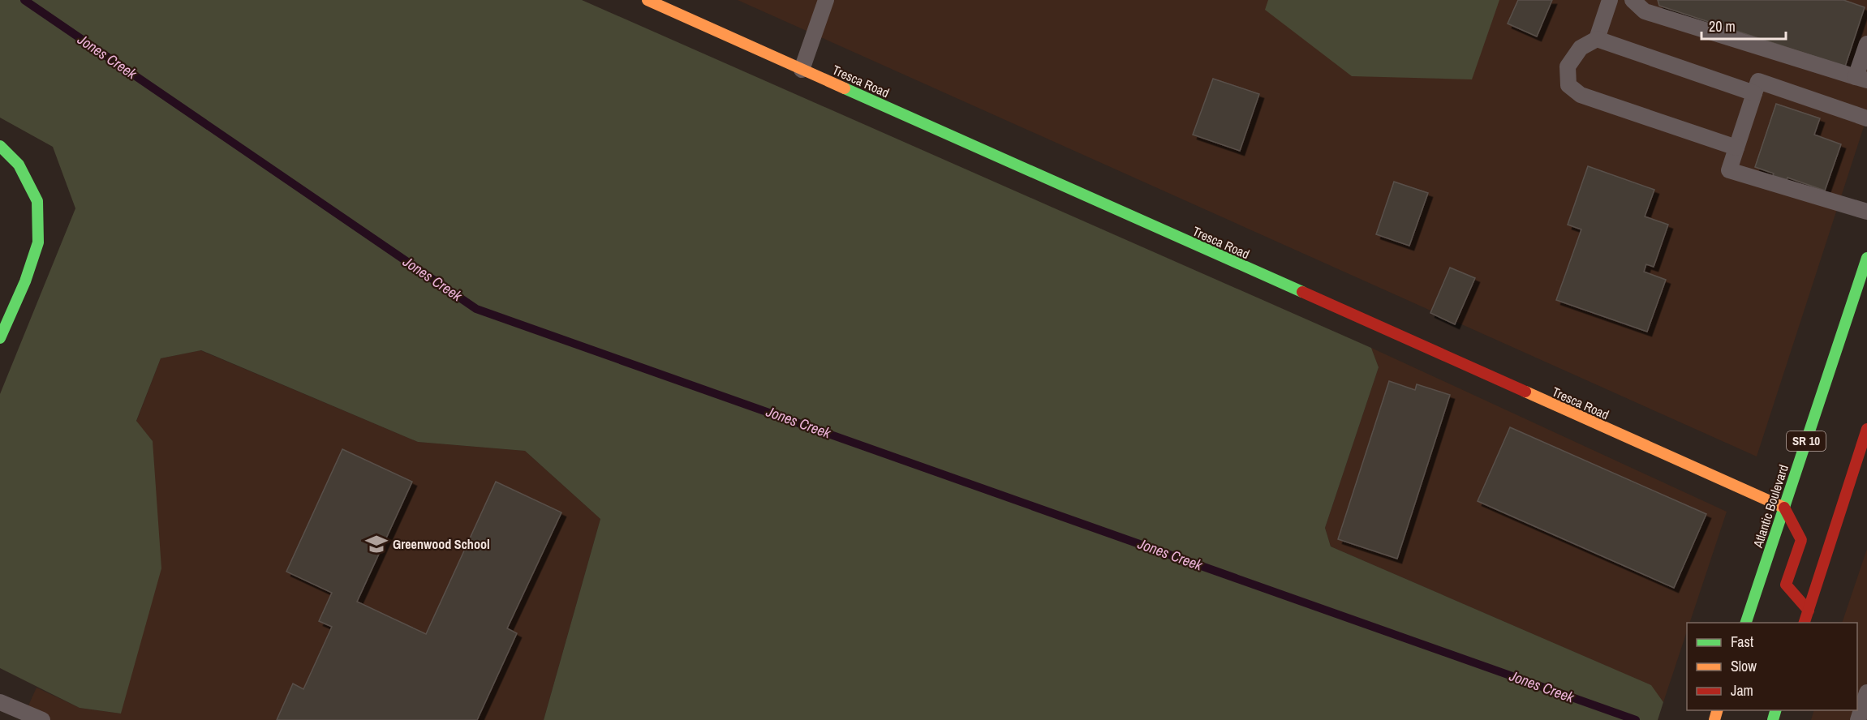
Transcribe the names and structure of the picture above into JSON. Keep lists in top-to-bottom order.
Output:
{
  "streets": {
    "main road": ["Tresca Road", "SR 10", "Atlantic Boulevard"]
  },
  "crossings": [
    ["Tresca Road", "Atlantic Boulevard"]
  ],
  "water": ["Jones Creek"],
  "places": {
    "school or university": ["Greenwood School"]
  },
  "legend": ["Fast", "Slow", "Jam"],
  "scale_bar": "20 m"
}
